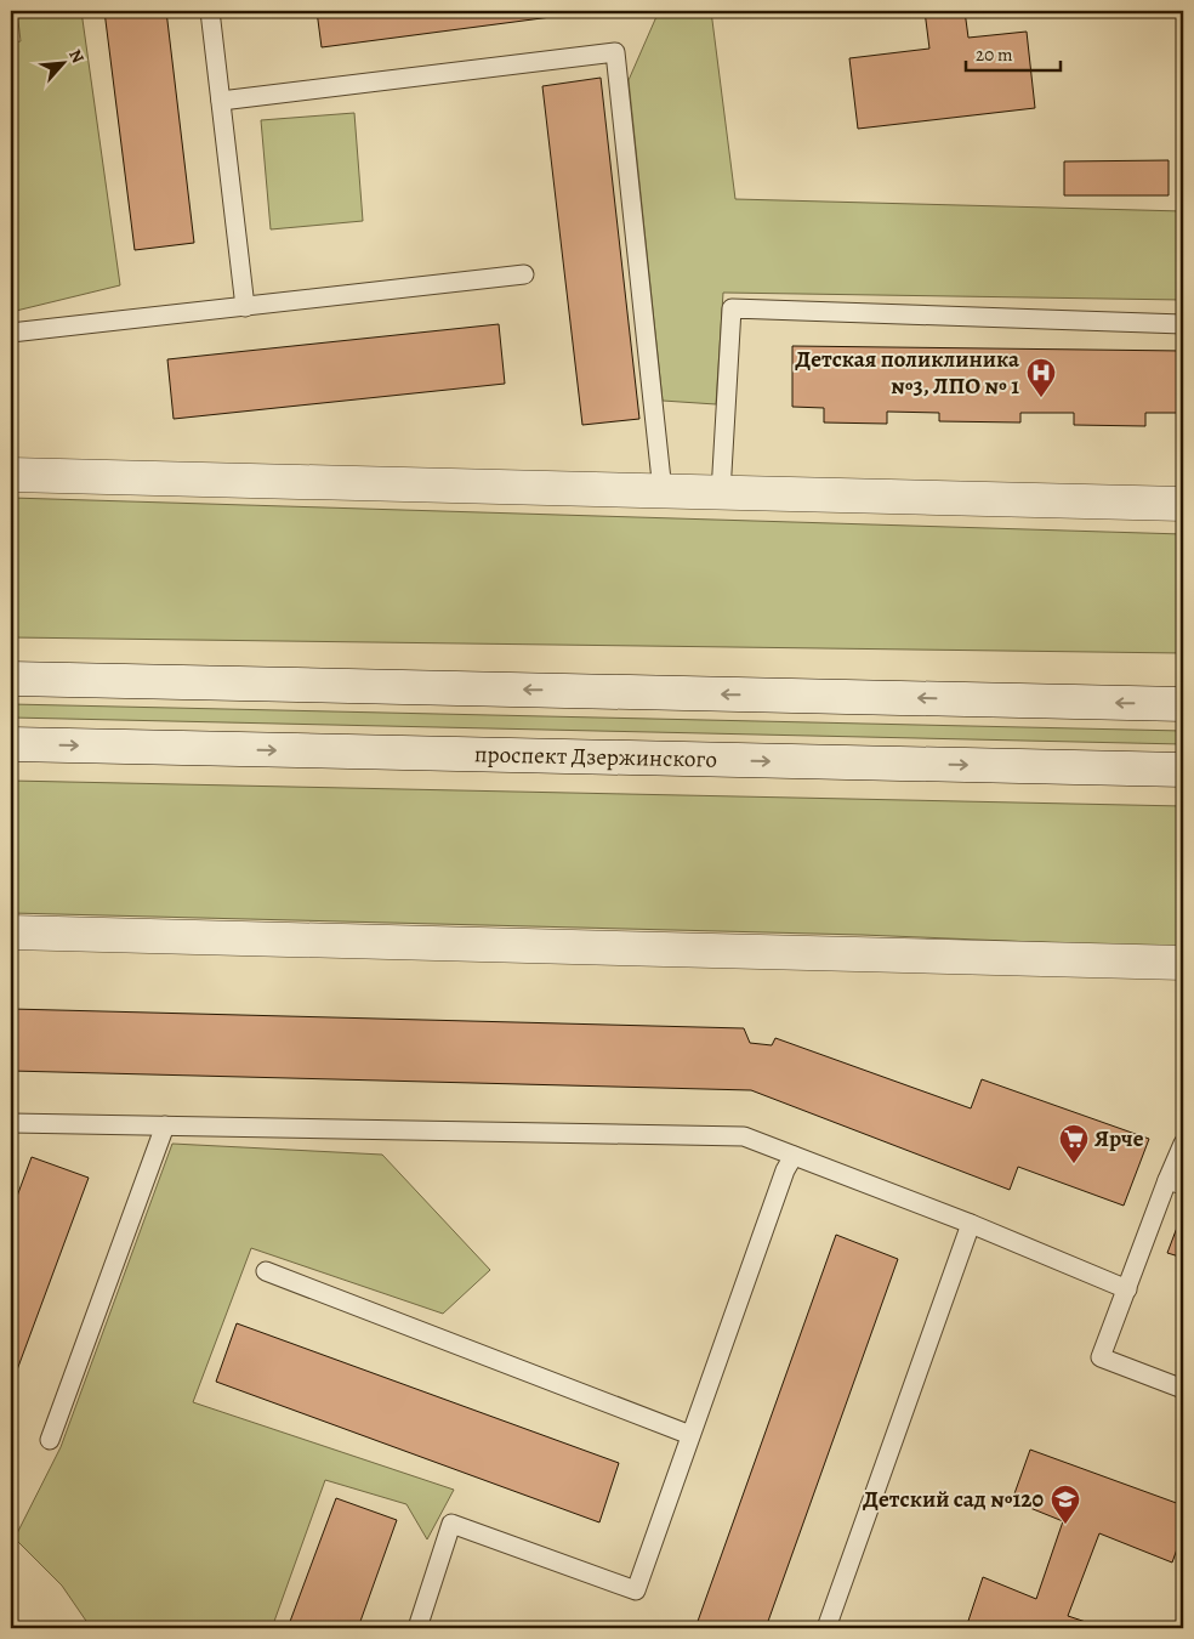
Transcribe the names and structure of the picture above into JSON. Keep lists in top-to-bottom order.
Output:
{
  "streets": {
    "street": ["проспект Дзержинского"]
  },
  "places": {
    "hospital": ["Детская поликлиника №3, ЛПО № 1"],
    "supermarket": ["Ярче"],
    "school or university": ["Детский сад №120"]
  },
  "scale_bar": "20 m",
  "north": "top right"
}
